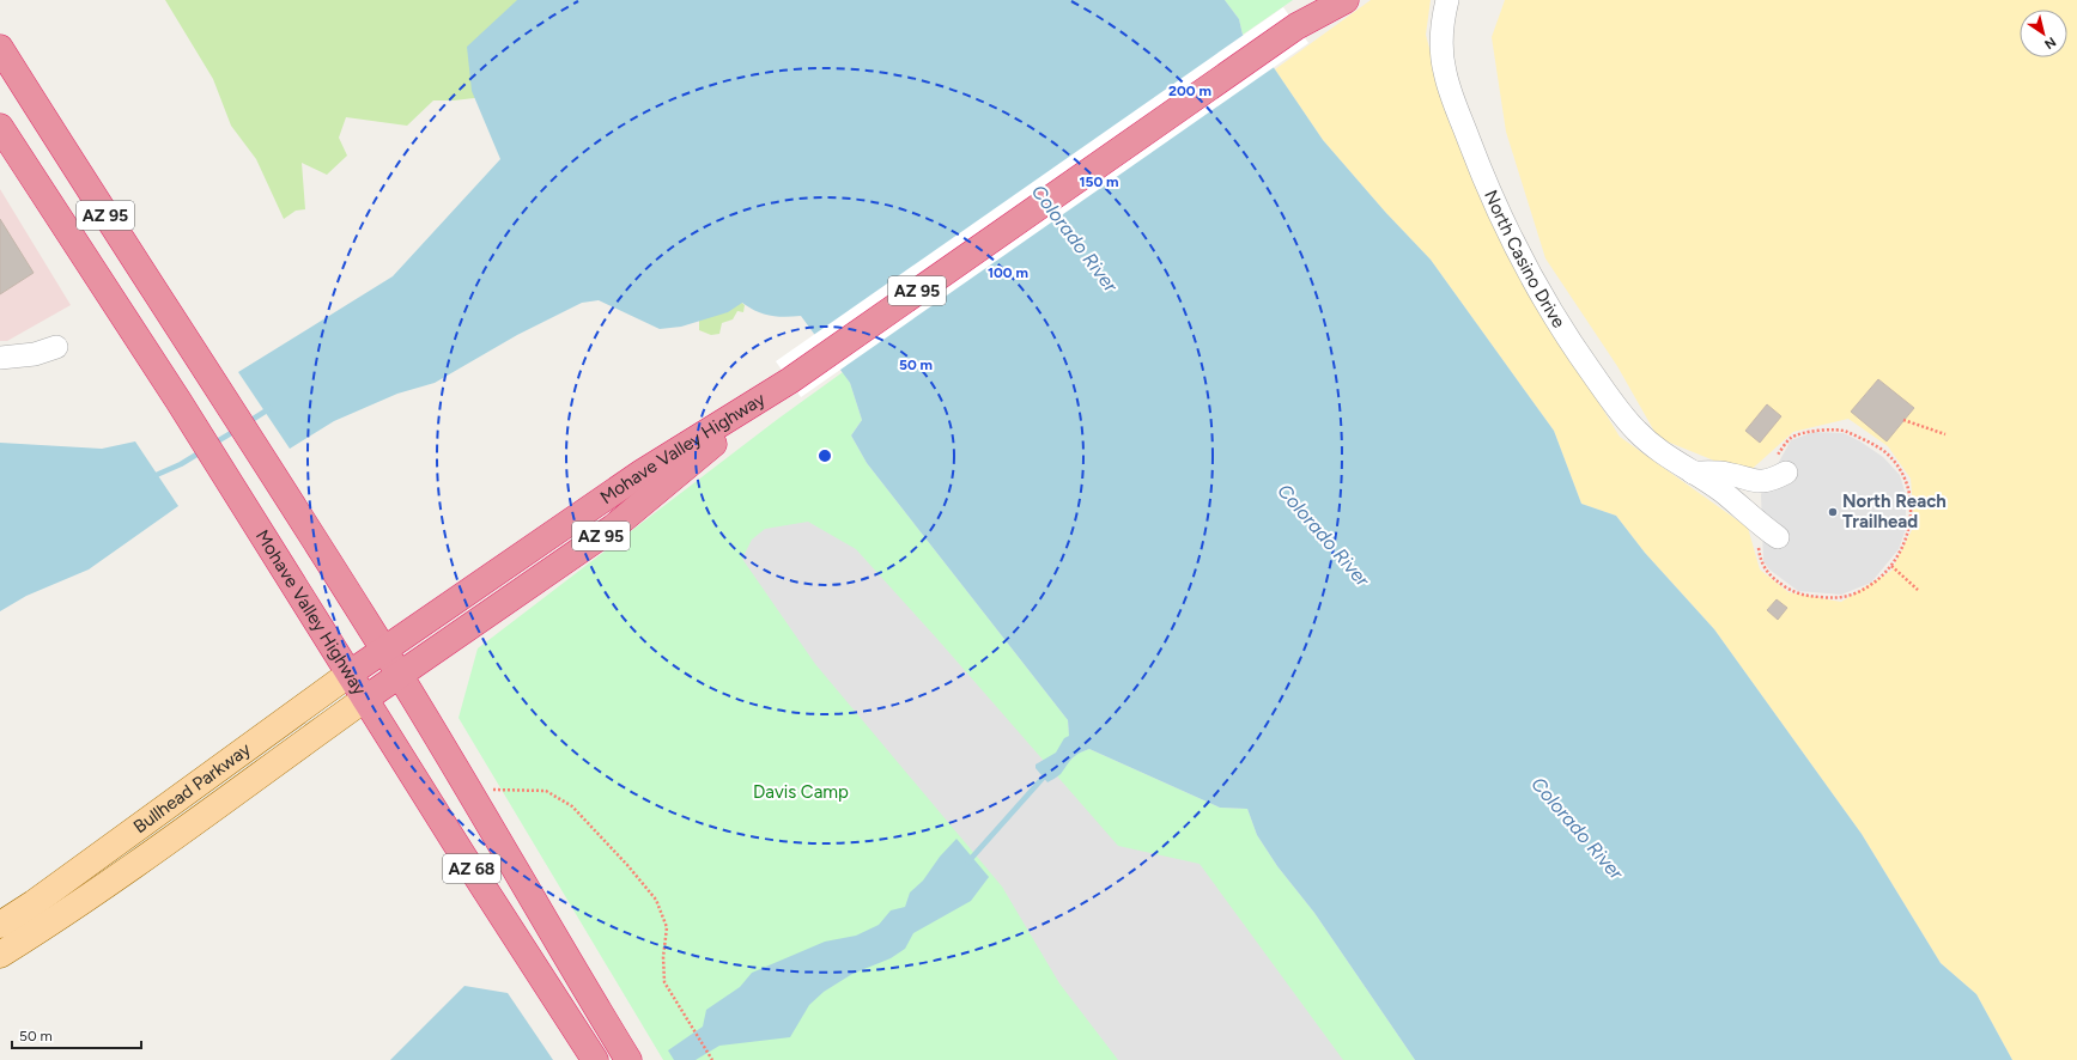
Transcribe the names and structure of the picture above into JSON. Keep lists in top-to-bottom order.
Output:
{
  "streets": {
    "highway": [
      "AZ 95",
      "Mohave Valley Highway",
      "Bullhead Parkway",
      "AZ 68"
    ],
    "street": ["North Casino Drive"]
  },
  "crossings": [
    ["AZ 95", "Mohave Valley Highway"],
    ["AZ 95", "Bullhead Parkway"],
    ["AZ 95", "AZ 68"],
    ["Mohave Valley Highway", "Bullhead Parkway"],
    ["Mohave Valley Highway", "AZ 68"],
    ["Bullhead Parkway", "AZ 68"]
  ],
  "water": ["Colorado River"],
  "parks": ["Davis Camp"],
  "places": ["North Reach Trailhead"],
  "scale_bar": "50 m",
  "north": "bottom right",
  "rings": [
    "200 m",
    "150 m",
    "100 m",
    "50 m"
  ]
}
